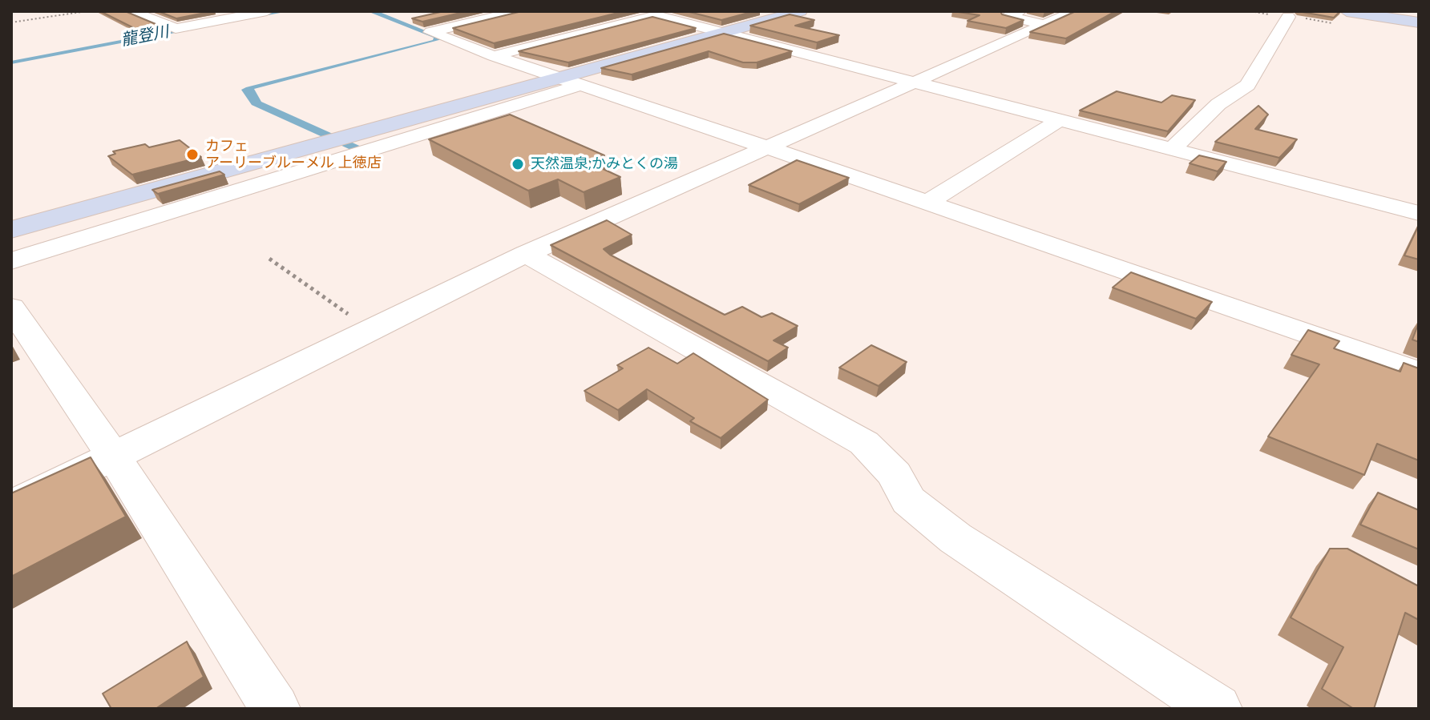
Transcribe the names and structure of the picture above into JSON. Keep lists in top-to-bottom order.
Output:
{
  "water": ["龍登川"],
  "places": ["カフェ アーリーブルーメル 上徳店", "天然温泉;かみとくの湯"]
}
